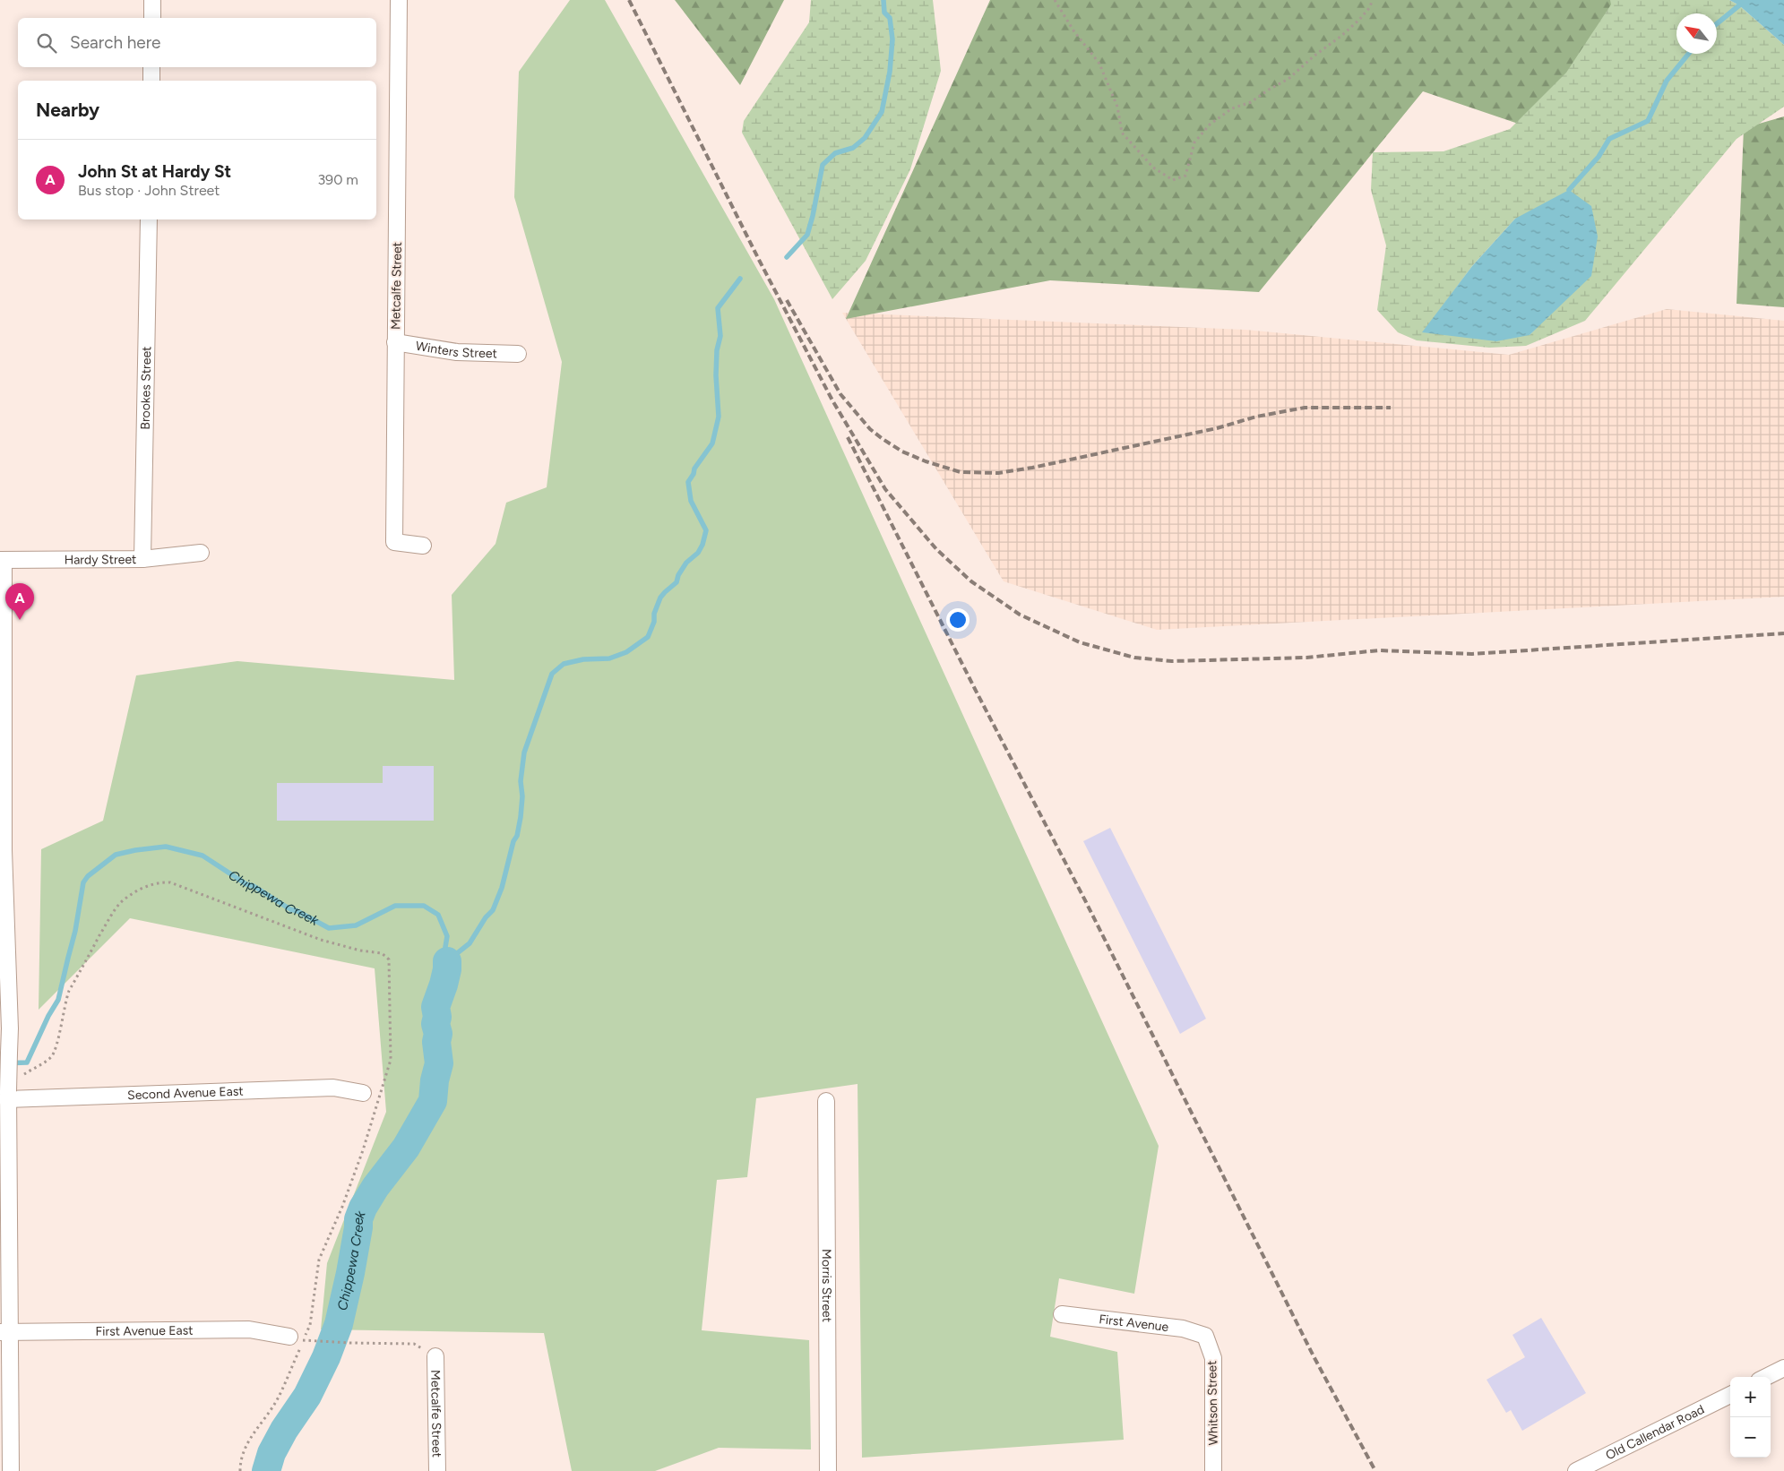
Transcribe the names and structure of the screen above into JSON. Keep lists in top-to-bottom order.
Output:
{
  "streets": {
    "street": [
      "Metcalfe Street",
      "Winters Street",
      "Brookes Street",
      "Hardy Street",
      "Second Avenue East",
      "Morris Street",
      "First Avenue",
      "First Avenue East",
      "Whitson Street",
      "Old Callendar Road"
    ]
  },
  "crossings": [
    ["Metcalfe Street", "Winters Street"],
    ["Brookes Street", "Hardy Street"],
    ["First Avenue", "Whitson Street"]
  ],
  "water": ["Chippewa Creek"],
  "north": "top left",
  "page": {
    "search": "Search here",
    "heading": "Nearby",
    "list": [
      {
        "mark": "A",
        "name": "John St at Hardy St",
        "note": "Bus stop · John Street",
        "value": "390 m"
      }
    ],
    "pins": "A",
    "map_buttons": ["+", "−"]
  }
}
